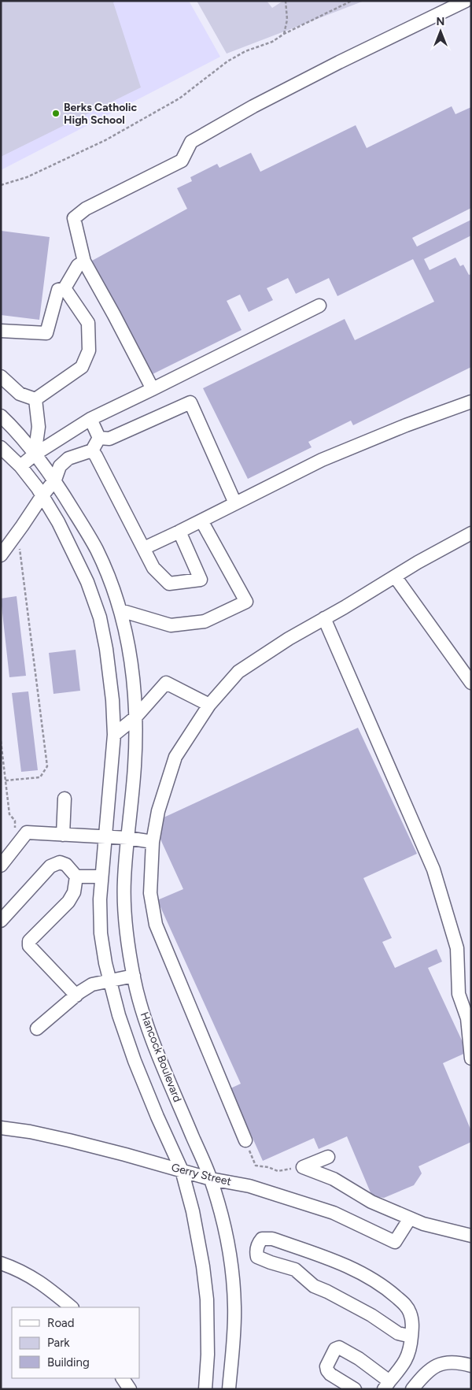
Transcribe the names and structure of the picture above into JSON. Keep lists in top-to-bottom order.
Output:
{
  "streets": {
    "street": ["Hancock Boulevard", "Gerry Street"]
  },
  "crossings": [
    ["Hancock Boulevard", "Gerry Street"]
  ],
  "places": ["Berks Catholic High School"],
  "legend": ["Road", "Park", "Building"],
  "north": "top"
}
